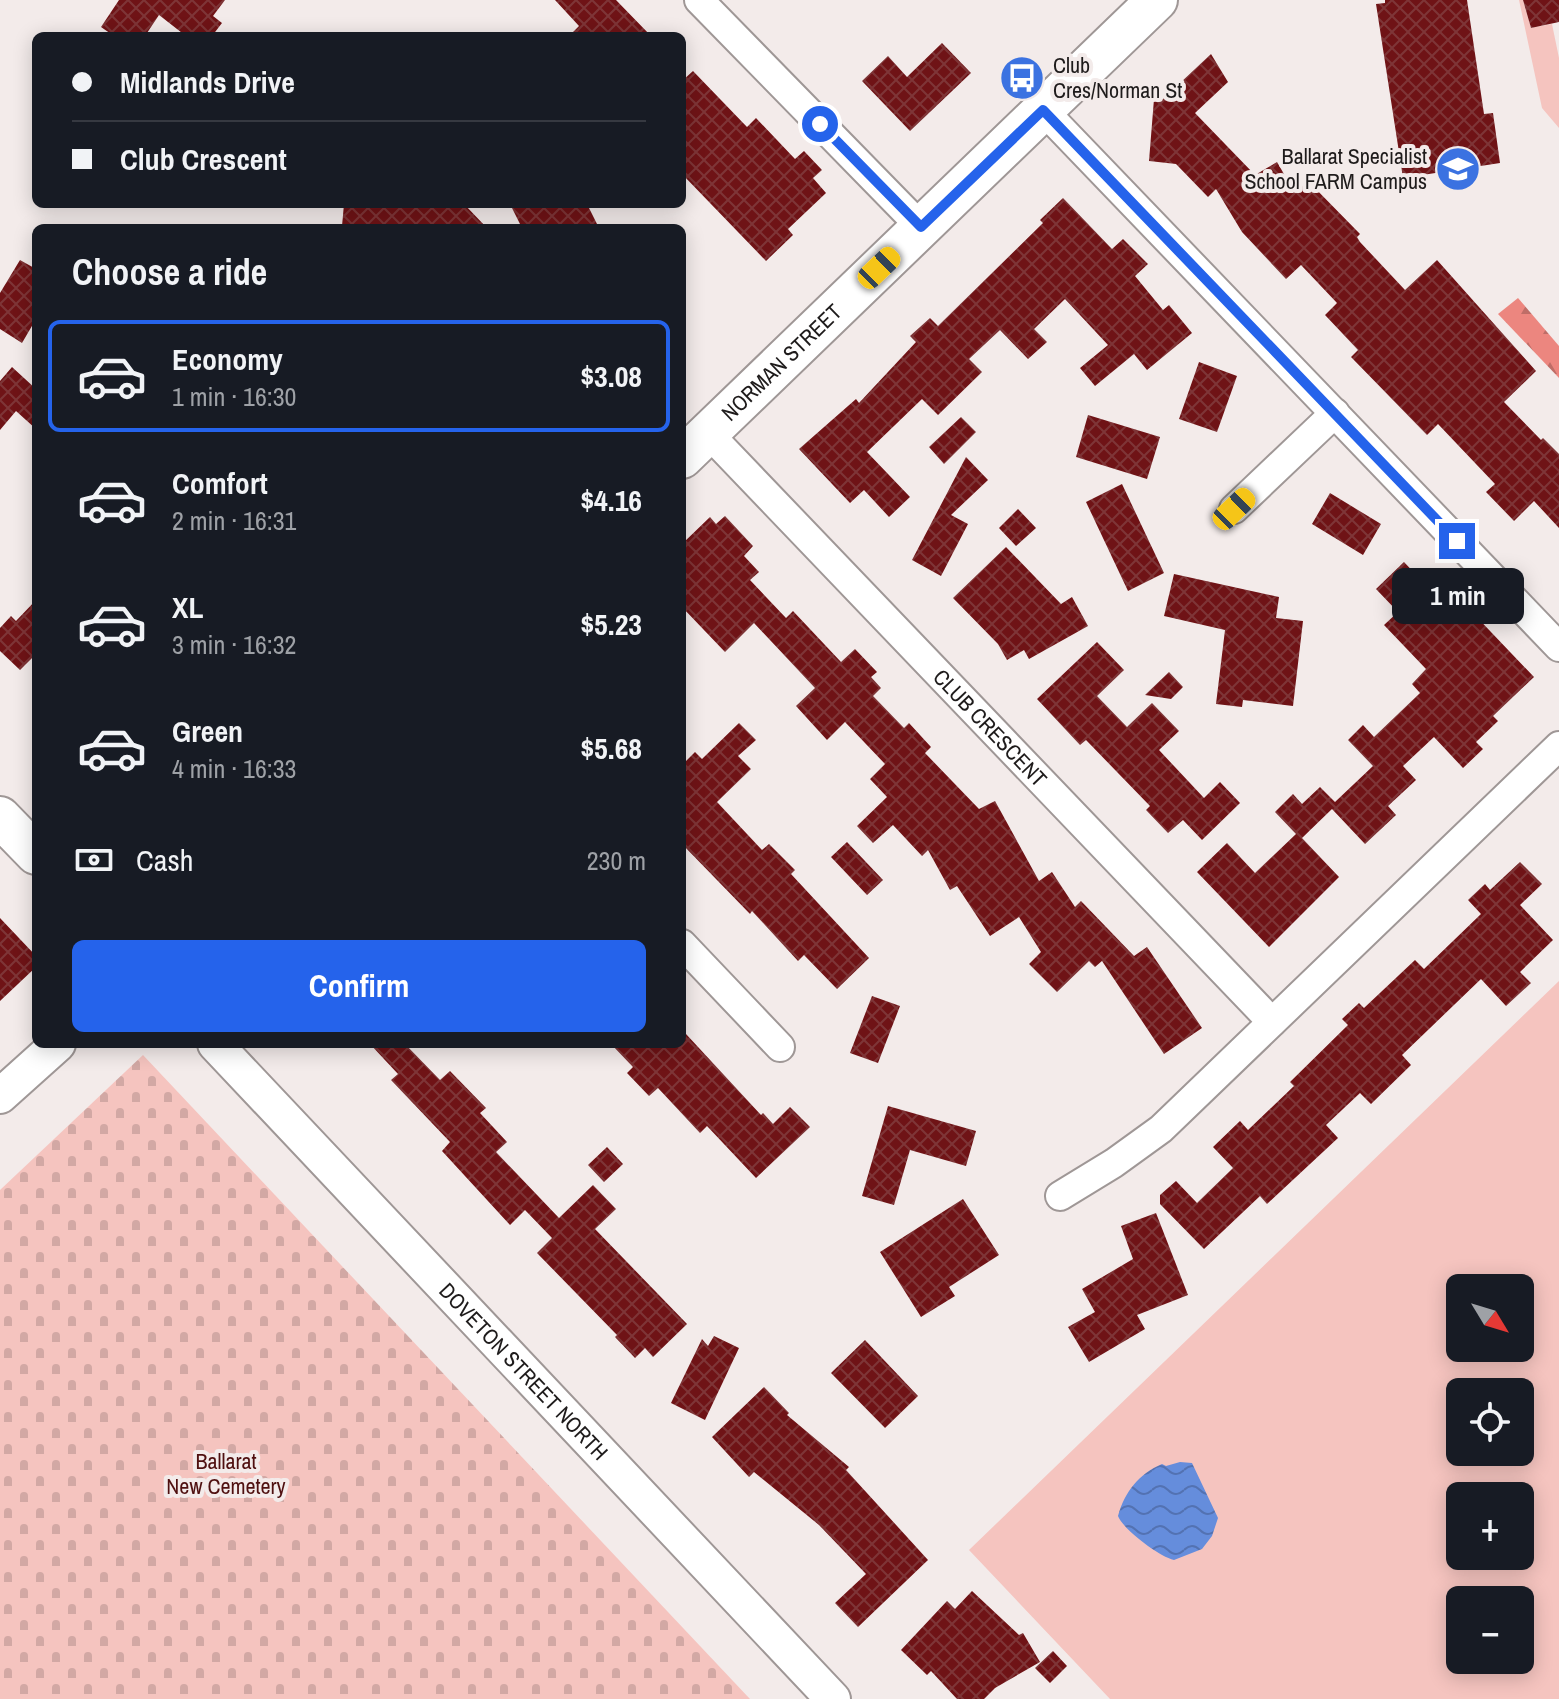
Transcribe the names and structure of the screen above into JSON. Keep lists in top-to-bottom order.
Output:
{
  "streets": {
    "main road": ["NORMAN STREET"],
    "street": ["CLUB CRESCENT", "DOVETON STREET NORTH"]
  },
  "crossings": [
    ["NORMAN STREET", "CLUB CRESCENT"]
  ],
  "parks": ["Ballarat New Cemetery"],
  "places": {
    "bus stop": ["Club Cres/Norman St"],
    "school or university": ["Ballarat Specialist School FARM Campus"]
  },
  "north": "bottom right",
  "page": {
    "banner": ["Midlands Drive", "Club Crescent"],
    "heading": "Choose a ride",
    "list": [
      {
        "name": "Economy",
        "note": "1 min · 16:30",
        "value": "$3.08"
      },
      {
        "name": "Comfort",
        "note": "2 min · 16:31",
        "value": "$4.16"
      },
      {
        "name": "XL",
        "note": "3 min · 16:32",
        "value": "$5.23"
      },
      {
        "name": "Green",
        "note": "4 min · 16:33",
        "value": "$5.68"
      }
    ],
    "bubble": "1 min",
    "pay": ["Cash", "230 m"],
    "buttons": "Confirm",
    "map_buttons": ["+", "−"]
  }
}
